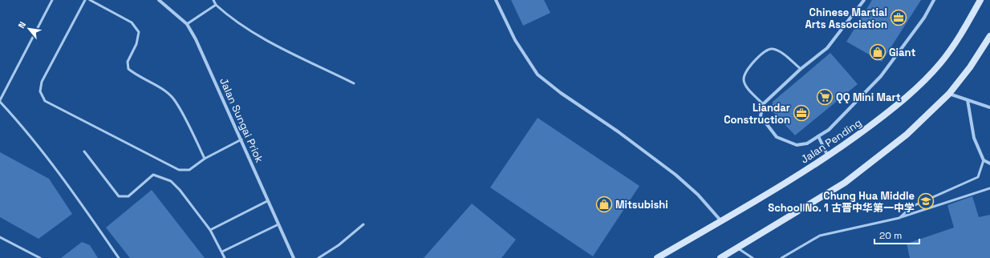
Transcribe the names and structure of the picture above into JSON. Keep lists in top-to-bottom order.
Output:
{
  "streets": {
    "main road": ["Jalan Pending"],
    "street": ["Jalan Sungai Priok"]
  },
  "places": {
    "office": ["Chinese Martial Arts Association", "Liandar Construction"],
    "shop": ["Giant", "Mitsubishi"],
    "supermarket": ["QQ Mini Mart"],
    "school or university": ["Chung Hua Middle School No. 1 古晋中华第一中学"]
  },
  "scale_bar": "20 m",
  "north": "top left"
}
